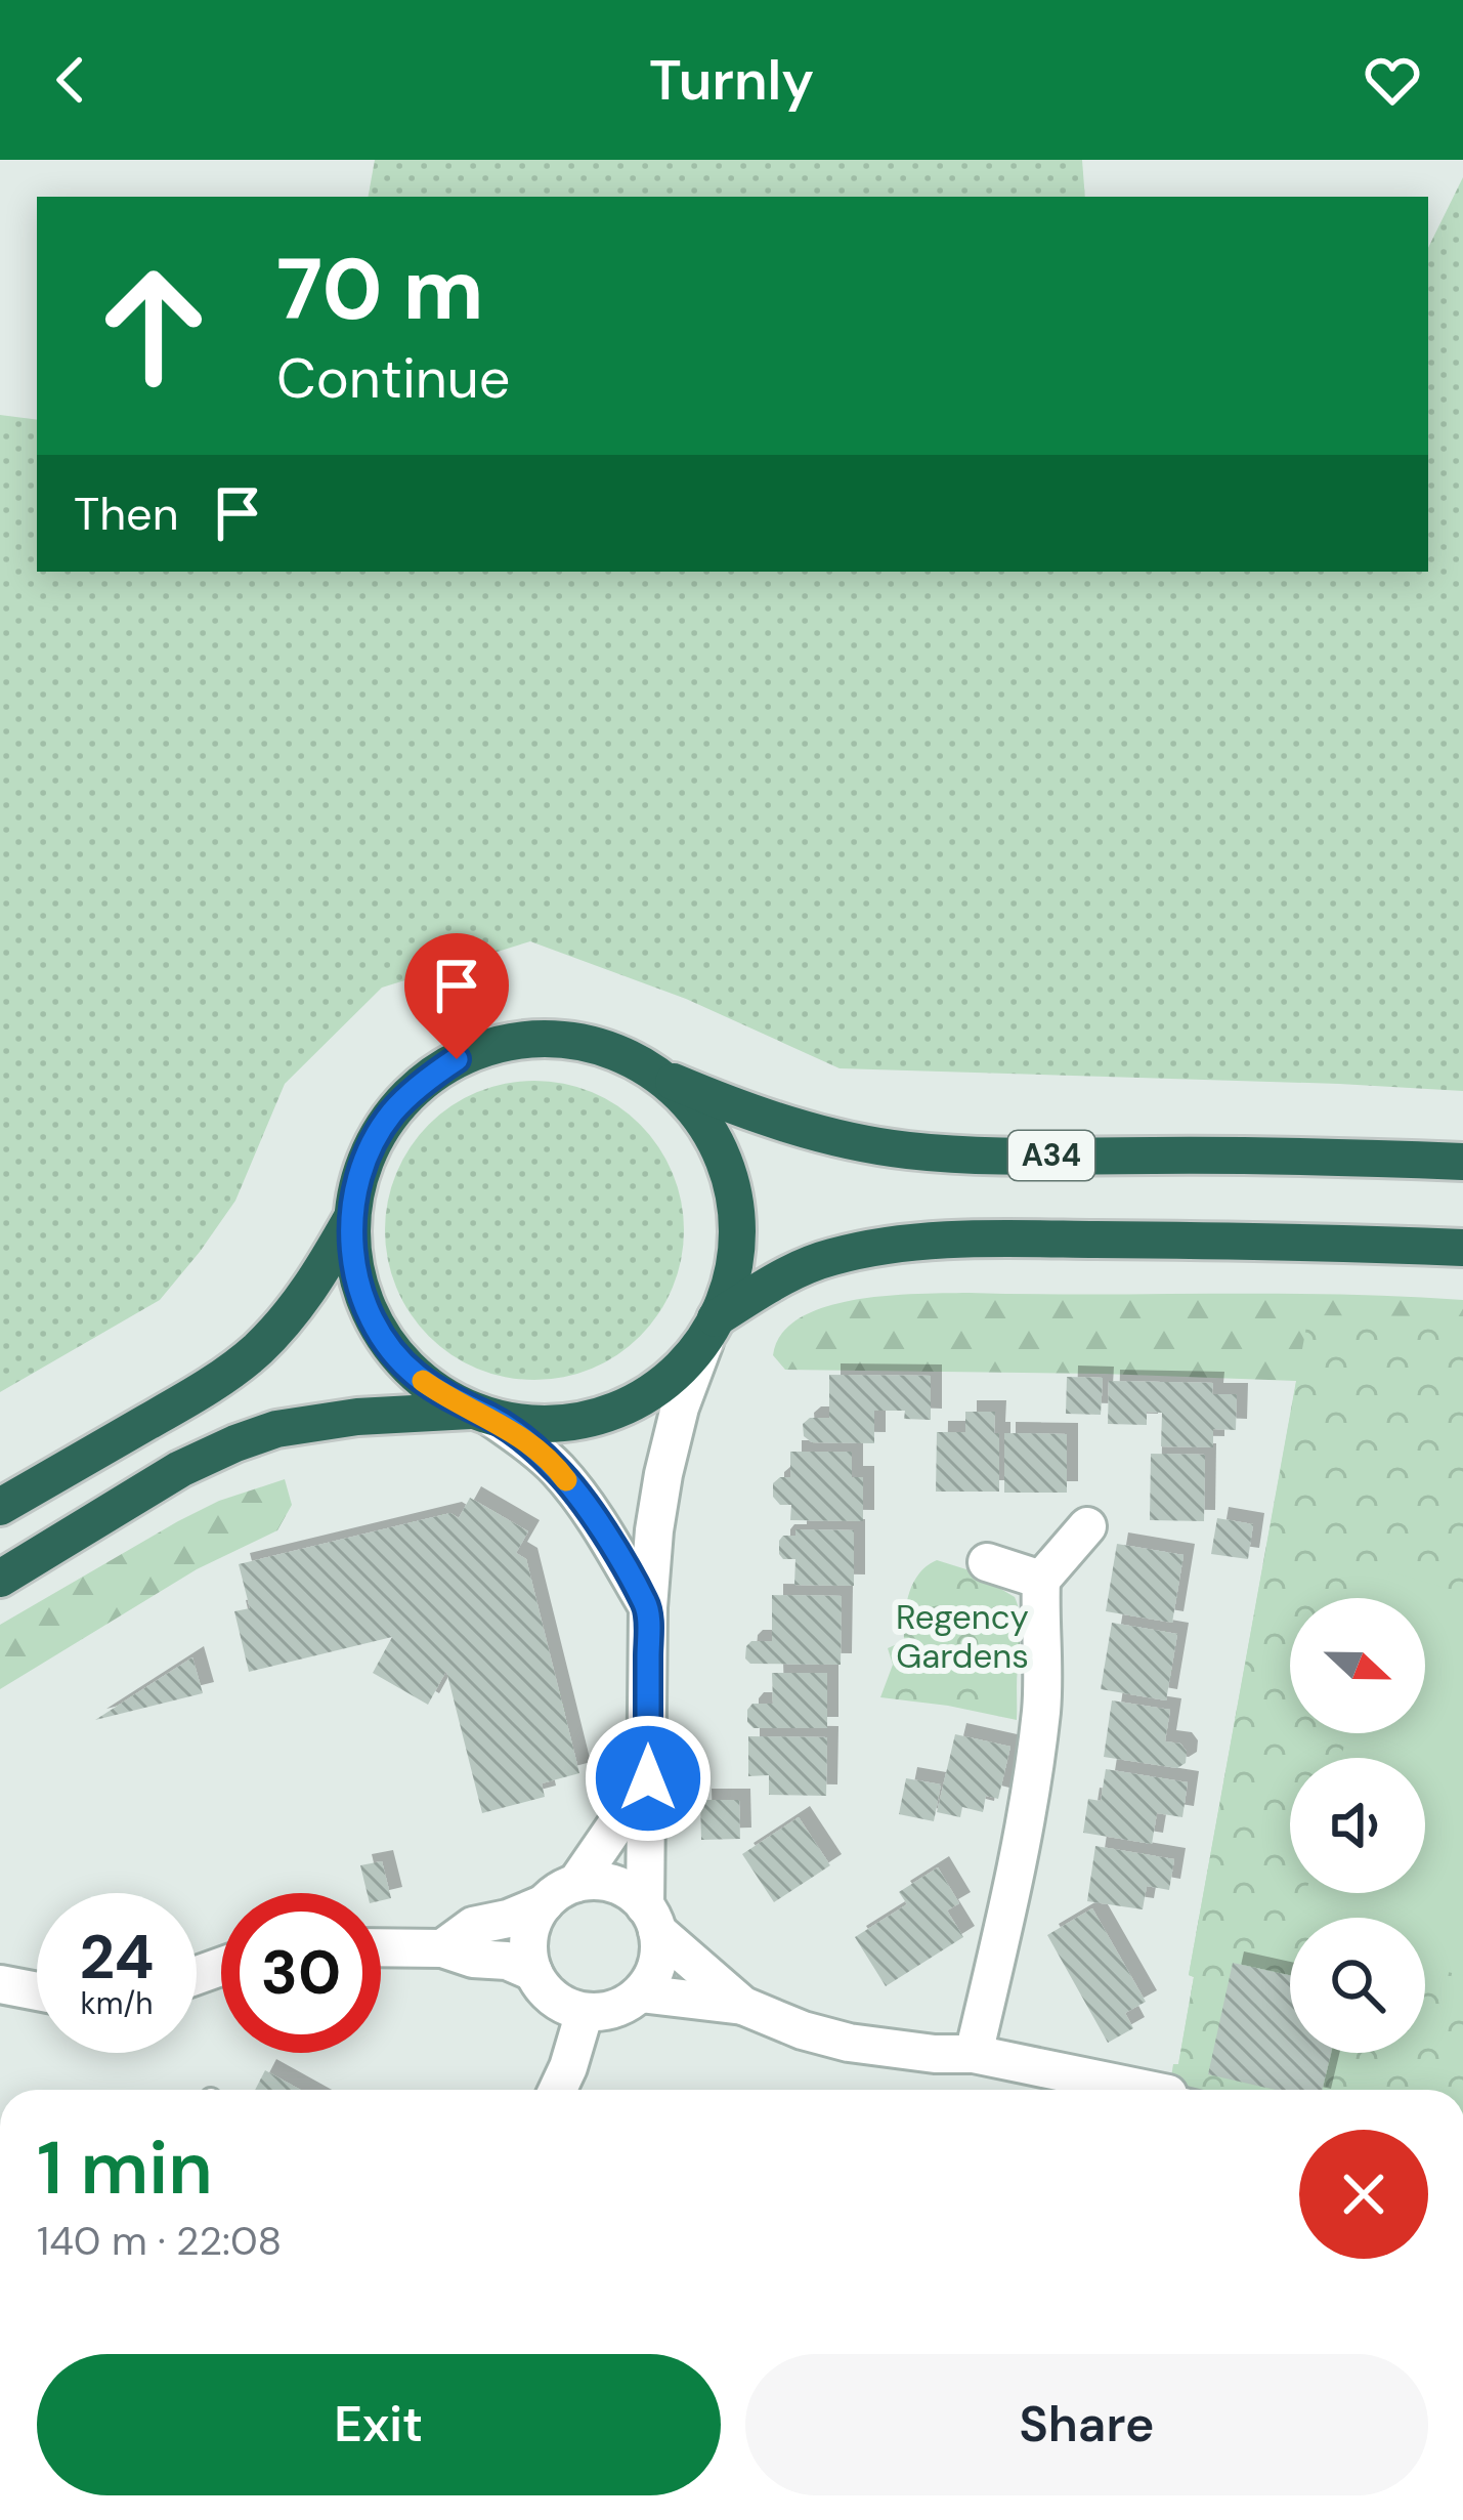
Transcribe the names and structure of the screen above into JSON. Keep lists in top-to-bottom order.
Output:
{
  "streets": {
    "highway": ["A34"]
  },
  "parks": ["Regency Gardens"],
  "north": "right",
  "page": {
    "header": "Turnly",
    "turn": ["70 m", "Continue"],
    "then": "Then",
    "speed": "24 km/h",
    "limit": "30",
    "heading": ["1 min", "140 m · 22:08"],
    "buttons": ["Exit", "Share"]
  }
}
